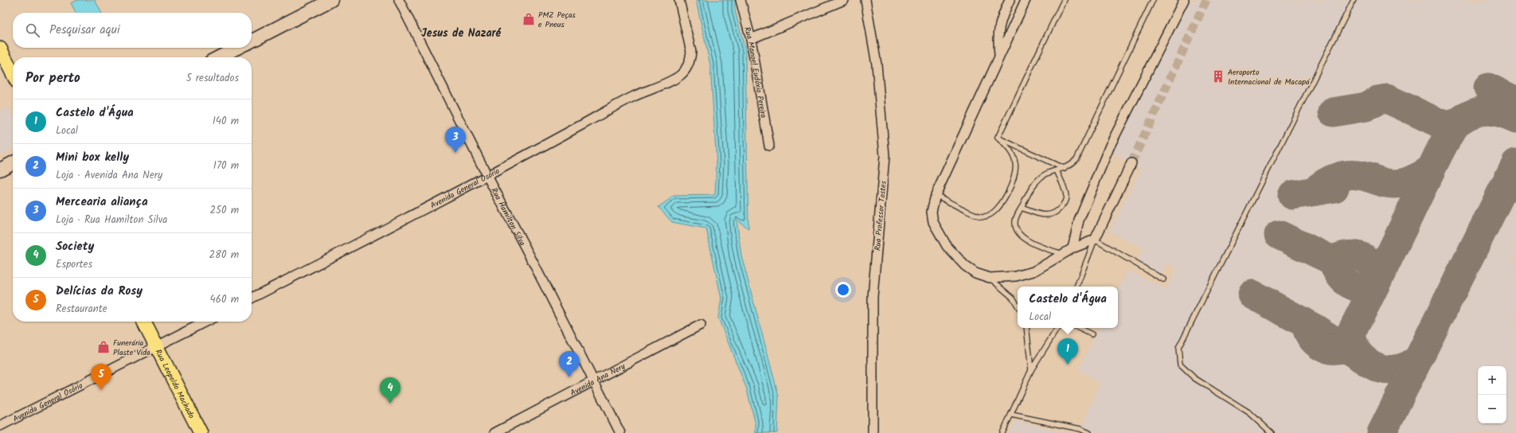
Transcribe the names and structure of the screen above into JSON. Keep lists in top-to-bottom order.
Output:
{
  "streets": {
    "main road": ["Rua Leopoldo Machado"],
    "street": [
      "Rua Manoel Eudóxio Pereira",
      "Avenida General Osório",
      "Rua Professor Tostes",
      "Rua Hamilton Silva",
      "Avenida Ana Nery"
    ]
  },
  "crossings": [
    ["Avenida General Osório", "Rua Hamilton Silva"],
    ["Avenida General Osório", "Rua Leopoldo Machado"],
    ["Rua Hamilton Silva", "Avenida Ana Nery"]
  ],
  "districts": ["Jesus de Nazaré"],
  "places": {
    "shop": ["PMZ Peças e Pneus", "Funerária Plaste Vida"],
    "building": ["Aeroporto Internacional de Macapá"]
  },
  "page": {
    "search": "Pesquisar aqui",
    "heading": ["Por perto", "5 resultados"],
    "list": [
      {
        "mark": "1",
        "name": "Castelo d'Água",
        "note": "Local",
        "value": "140 m"
      },
      {
        "mark": "2",
        "name": "Mini box kelly",
        "note": "Loja · Avenida Ana Nery",
        "value": "170 m"
      },
      {
        "mark": "3",
        "name": "Mercearia aliança",
        "note": "Loja · Rua Hamilton Silva",
        "value": "250 m"
      },
      {
        "mark": "4",
        "name": "Society",
        "note": "Esportes",
        "value": "280 m"
      },
      {
        "mark": "5",
        "name": "Delícias da Rosy",
        "note": "Restaurante",
        "value": "460 m"
      }
    ],
    "pins": [
      "3",
      "1",
      "2",
      "5",
      "4"
    ],
    "popup": ["Castelo d'Água", "Local"],
    "map_buttons": ["+", "−"]
  }
}
